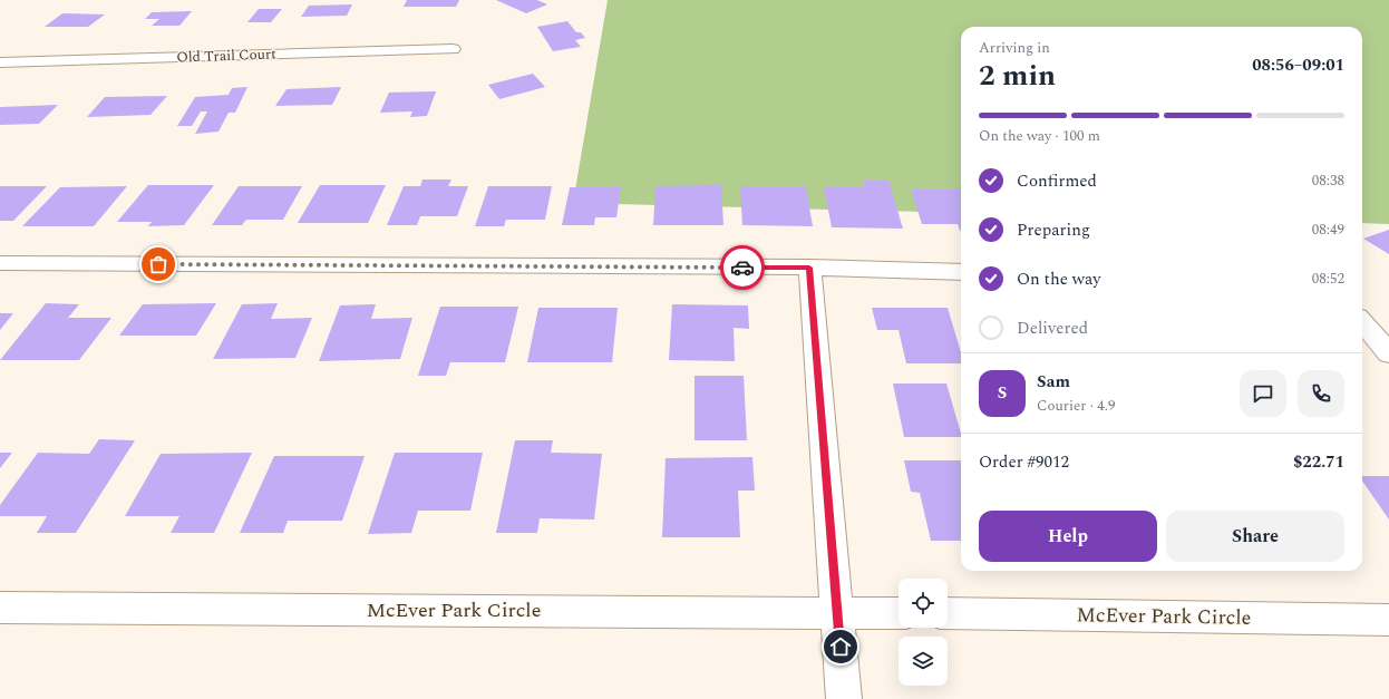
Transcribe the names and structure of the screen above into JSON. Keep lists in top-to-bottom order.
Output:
{
  "streets": {
    "street": ["Old Trail Court", "McEver Park Circle"]
  },
  "page": {
    "heading": ["2 min", "Arriving in", "08:56–09:01"],
    "panel": [
      "Sam",
      "Courier · 4.9",
      "Order #9012",
      "$22.71"
    ],
    "bar": "On the way · 100 m",
    "list": [
      ["Confirmed", "08:38"],
      ["Preparing", "08:49"],
      ["On the way", "08:52"],
      "Delivered"
    ],
    "round": "S",
    "buttons": ["Help", "Share"]
  }
}
